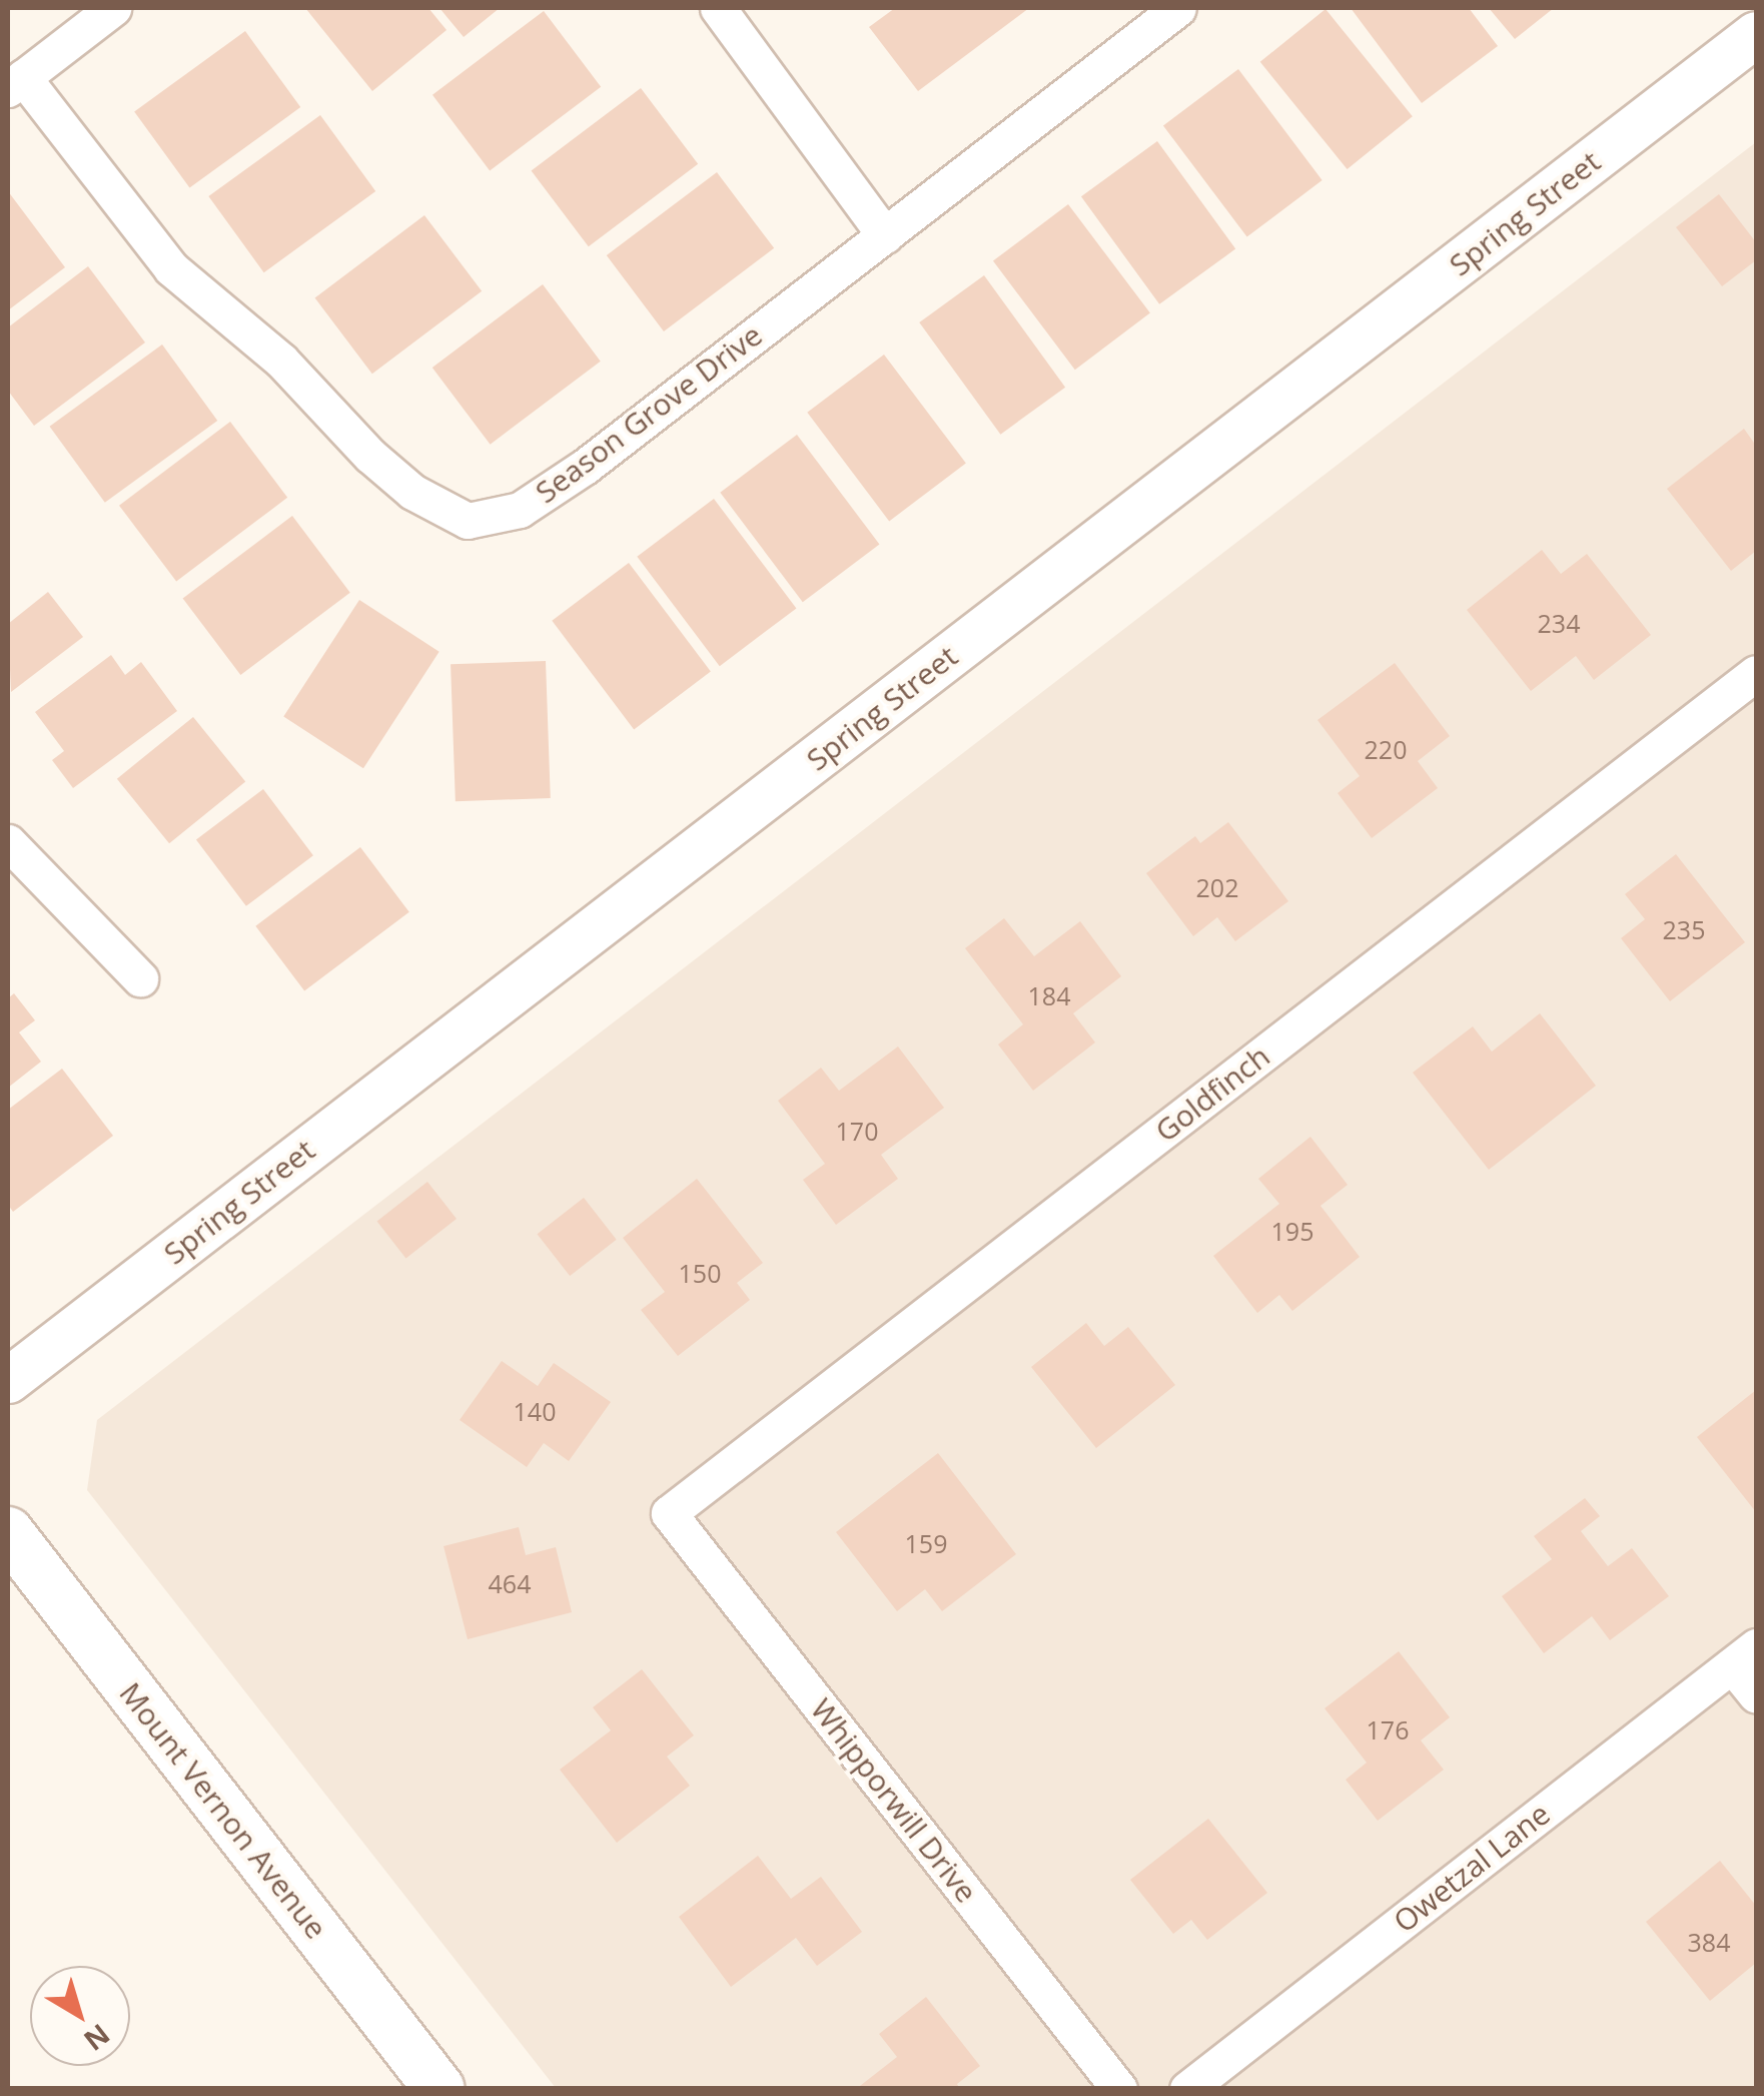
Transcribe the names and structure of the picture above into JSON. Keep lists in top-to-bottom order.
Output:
{
  "streets": {
    "main road": ["Mount Vernon Avenue"],
    "street": [
      "Spring Street",
      "Season Grove Drive",
      "Goldfinch",
      "Whipporwill Drive",
      "Owetzal Lane"
    ]
  },
  "crossings": [
    ["Goldfinch", "Whipporwill Drive"]
  ],
  "house_numbers": [
    "234",
    "220",
    "202",
    "235",
    "184",
    "170",
    "195",
    "150",
    "140",
    "159",
    "464",
    "176",
    "384"
  ],
  "north": "bottom right"
}
